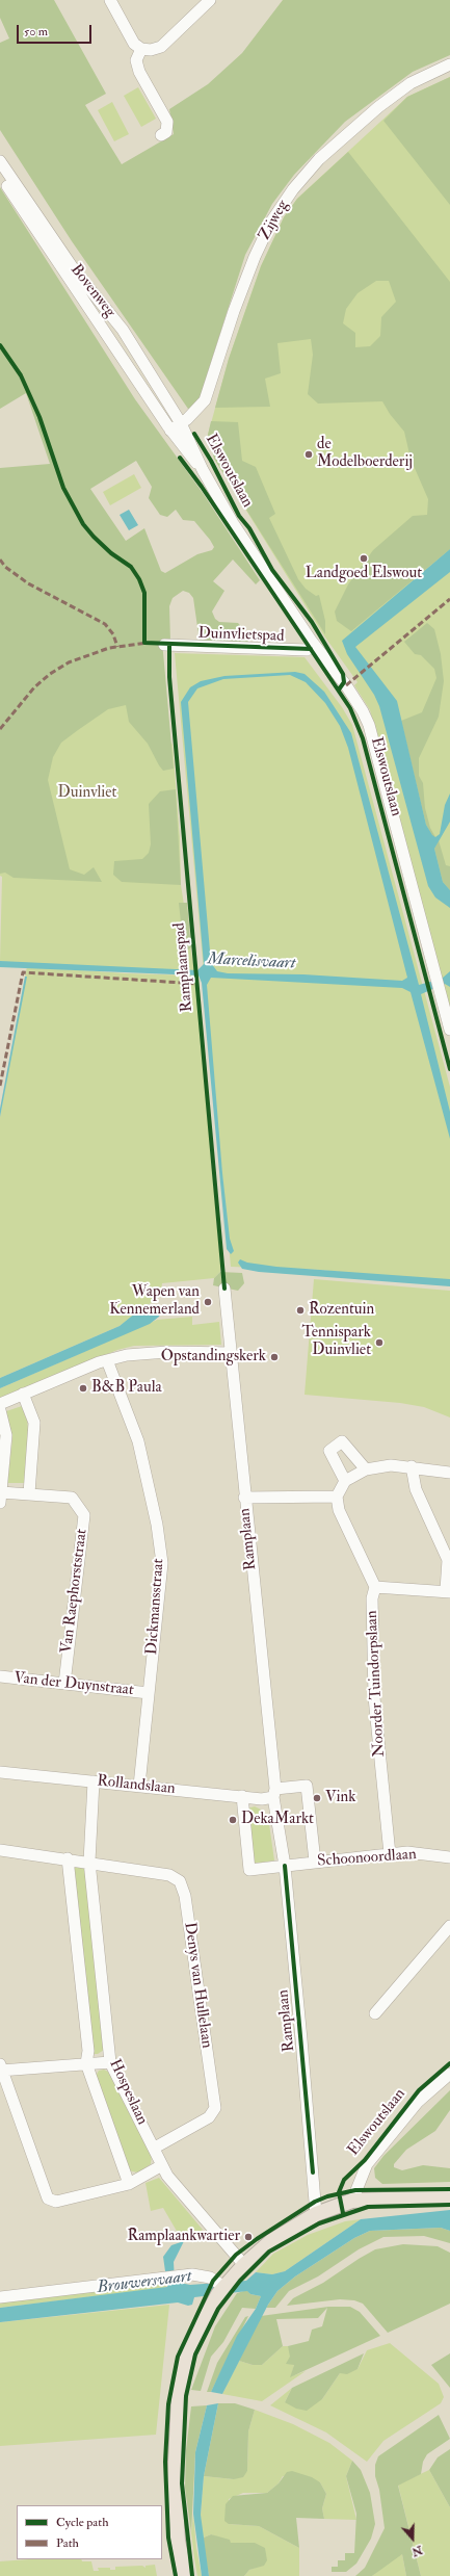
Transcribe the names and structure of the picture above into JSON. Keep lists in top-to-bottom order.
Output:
{
  "streets": {
    "street": [
      "Zijweg",
      "Bovenweg",
      "Elswoutslaan",
      "Duinvlietspad",
      "Ramplaan",
      "Van Raephorststraat",
      "Dickmansstraat",
      "Noorder Tuindorpslaan",
      "Van der Duynstraat",
      "Rollandslaan",
      "Schoonoordlaan",
      "Denys van Hullelaan",
      "Hospeslaan"
    ],
    "cycle path": ["Ramplaanspad"]
  },
  "crossings": [
    ["Zijweg", "Bovenweg"],
    ["Zijweg", "Elswoutslaan"],
    ["Bovenweg", "Elswoutslaan"],
    ["Elswoutslaan", "Duinvlietspad"],
    ["Ramplaan", "Rollandslaan"],
    ["Ramplaan", "Schoonoordlaan"],
    ["Van Raephorststraat", "Van der Duynstraat"],
    ["Dickmansstraat", "Van der Duynstraat"],
    ["Dickmansstraat", "Rollandslaan"],
    ["Noorder Tuindorpslaan", "Schoonoordlaan"],
    ["Rollandslaan", "Hospeslaan"],
    ["Denys van Hullelaan", "Hospeslaan"]
  ],
  "water": ["Marcelisvaart", "Brouwersvaart"],
  "parks": ["Duinvliet"],
  "places": [
    "de Modelboerderij",
    "Landgoed Elswout",
    "Wapen van Kennemerland",
    "Rozentuin",
    "Tennispark Duinvliet",
    "Opstandingskerk",
    "B&B Paula",
    "Vink",
    "DekaMarkt",
    "Ramplaankwartier"
  ],
  "legend": ["Cycle path", "Path"],
  "scale_bar": "50 m",
  "north": "bottom"
}
